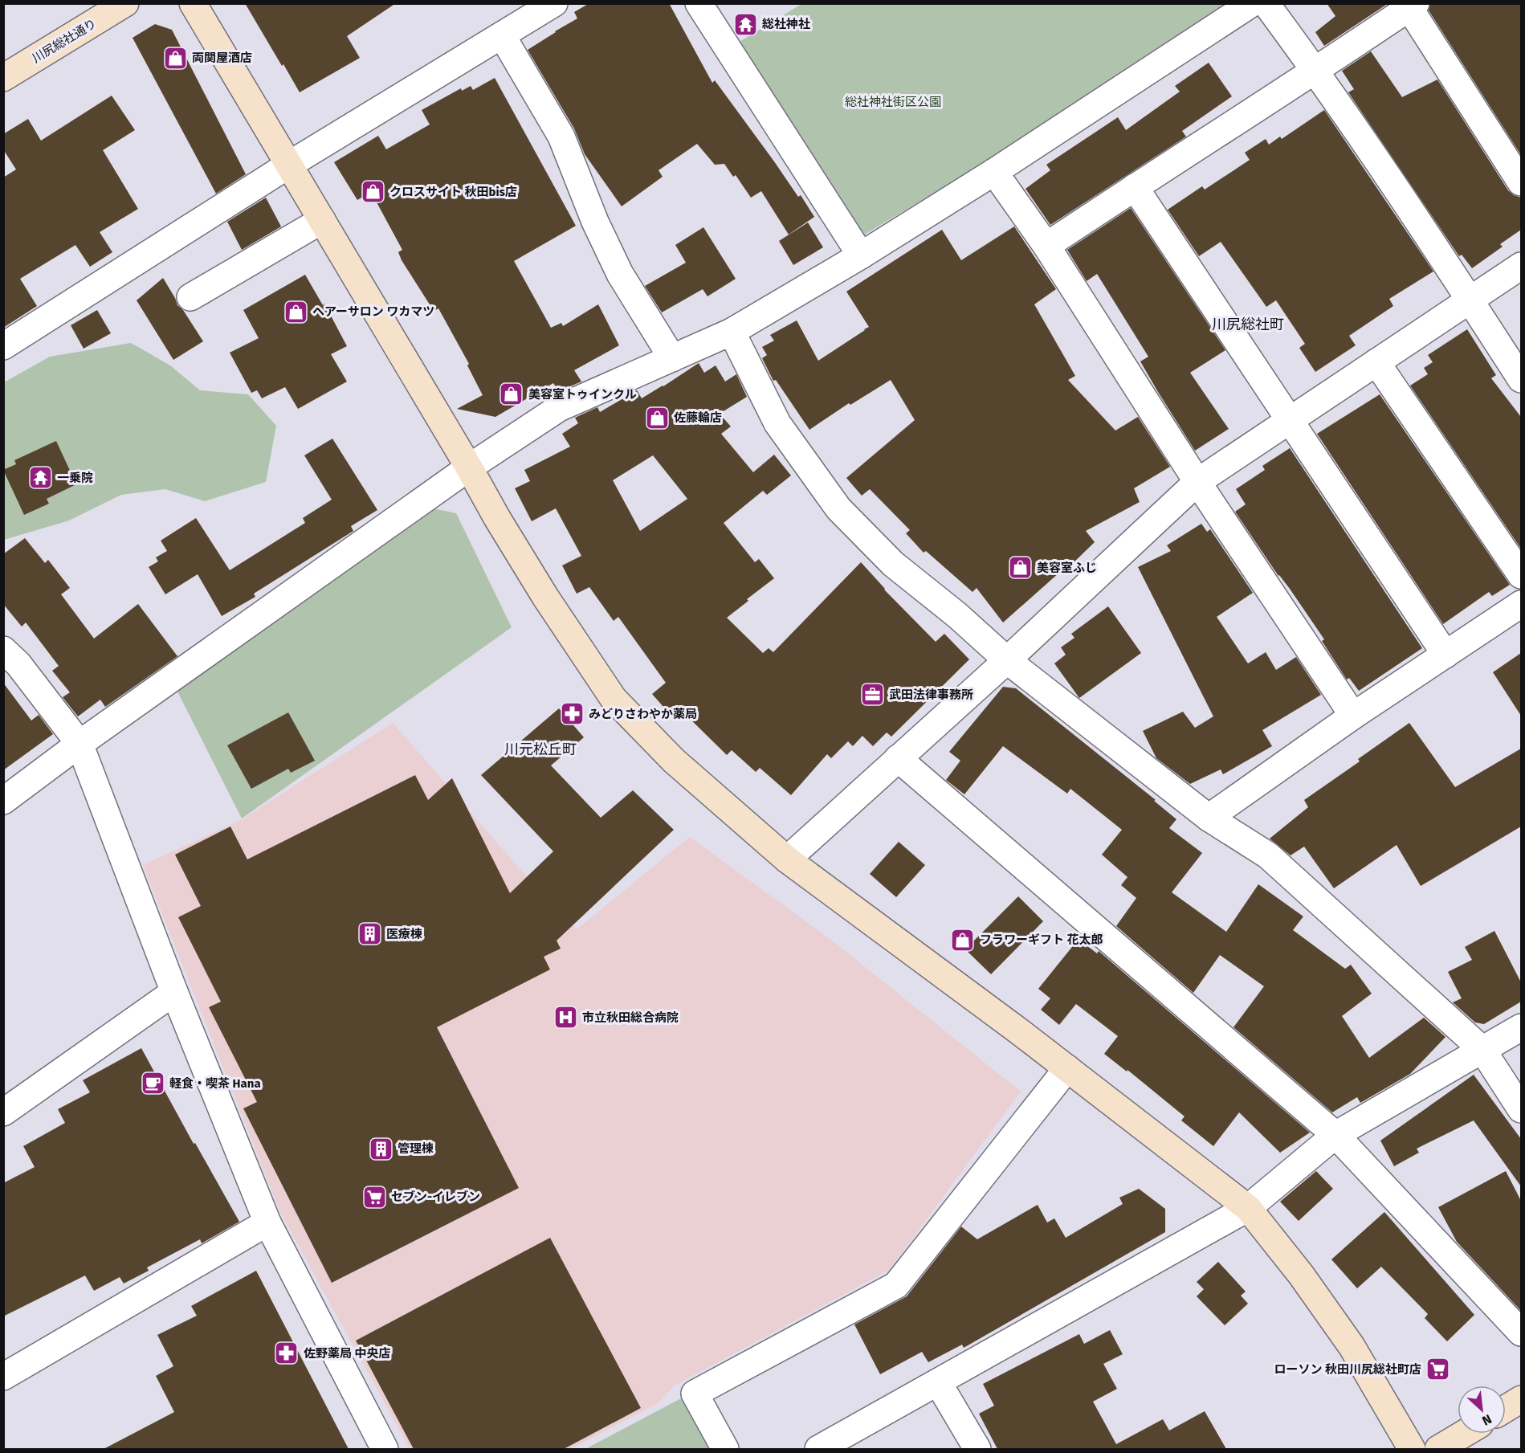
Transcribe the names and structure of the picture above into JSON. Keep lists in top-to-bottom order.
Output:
{
  "streets": {
    "street": ["川尻総社通り"]
  },
  "districts": ["川尻総社町", "川元松丘町"],
  "parks": ["総社神社街区公園"],
  "places": {
    "temple": ["総社神社", "一乗院"],
    "shop": [
      "両関屋酒店",
      "クロスサイト 秋田bis店",
      "ヘアーサロン ワカマツ",
      "美容室トゥインクル",
      "佐藤輪店",
      "美容室ふじ",
      "フラワーギフト 花太郎"
    ],
    "office": ["武田法律事務所"],
    "pharmacy": ["みどりさわやか薬局", "佐野薬局 中央店"],
    "building": ["医療棟", "管理棟"],
    "hospital": ["市立秋田総合病院"],
    "cafe": ["軽食・喫茶 Hana"],
    "supermarket": ["セブン-イレブン", "ローソン 秋田川尻総社町店"]
  },
  "north": "bottom right"
}
